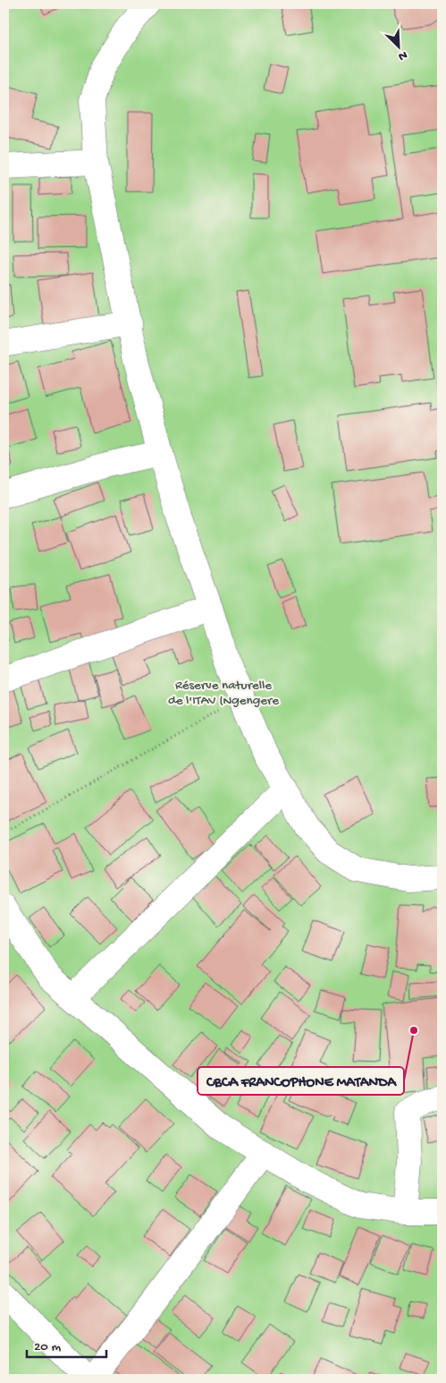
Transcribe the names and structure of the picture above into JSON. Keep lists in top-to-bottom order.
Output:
{
  "parks": ["Réserve naturelle de l'ITAV (Ngengere"],
  "places": ["CBCA FRANCOPHONE MATANDA"],
  "scale_bar": "20 m",
  "north": "bottom right"
}
